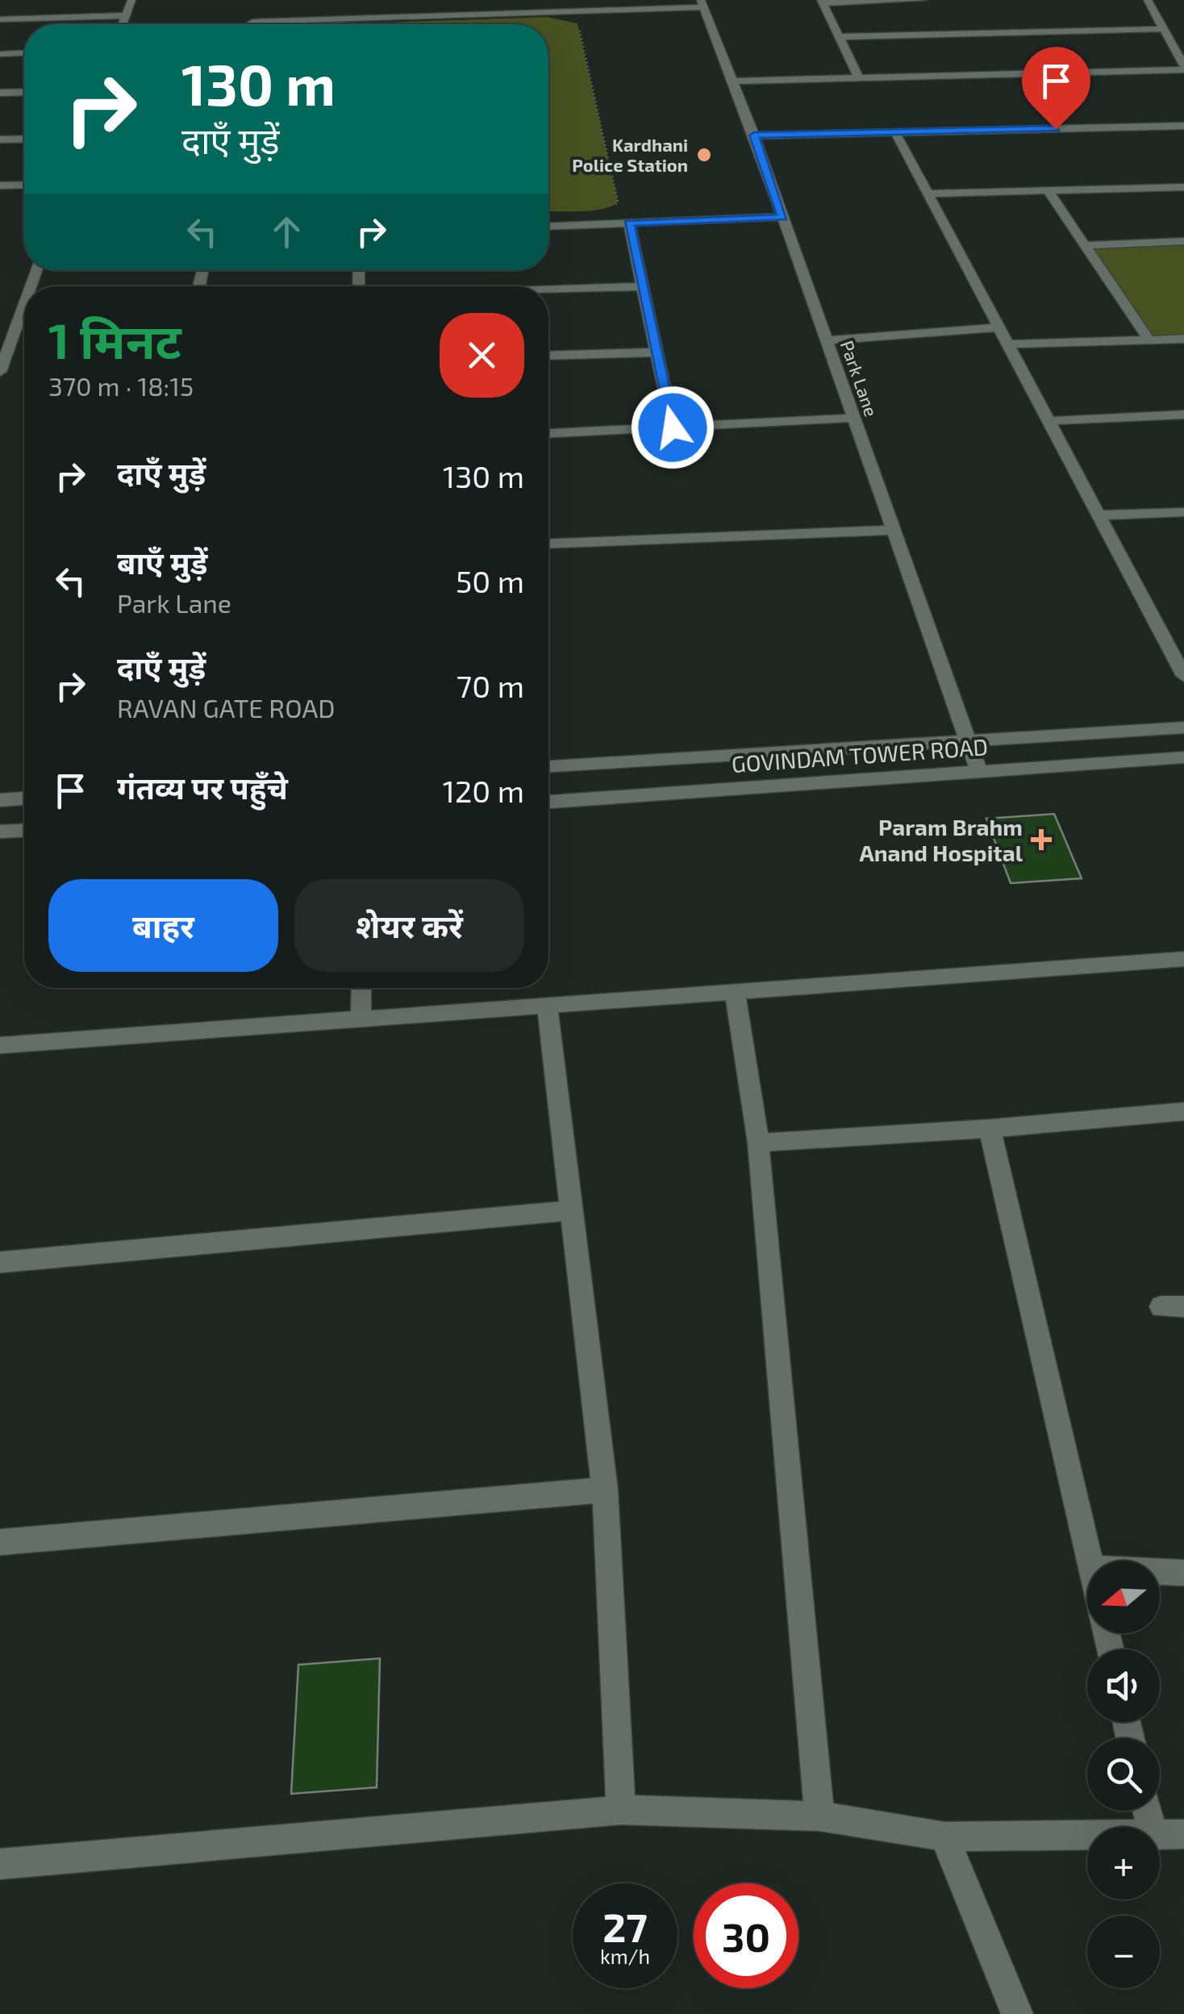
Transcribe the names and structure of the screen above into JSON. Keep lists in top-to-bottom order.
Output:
{
  "streets": {
    "street": ["Park Lane", "GOVINDAM TOWER ROAD"]
  },
  "crossings": [
    ["Park Lane", "GOVINDAM TOWER ROAD"]
  ],
  "places": {
    "other": ["Kardhani Police Station"],
    "health": ["Param Brahm Anand Hospital"]
  },
  "north": "left",
  "page": {
    "turn": ["130 m", "दाएँ मुड़ें"],
    "heading": ["1 मिनट", "370 m · 18:15"],
    "list": [
      {
        "name": "दाएँ मुड़ें",
        "value": "130 m"
      },
      {
        "name": "बाएँ मुड़ें",
        "note": "Park Lane",
        "value": "50 m"
      },
      {
        "name": "दाएँ मुड़ें",
        "note": "RAVAN GATE ROAD",
        "value": "70 m"
      },
      {
        "name": "गंतव्य पर पहुँचे",
        "value": "120 m"
      }
    ],
    "buttons": ["बाहर", "शेयर करें"],
    "map_buttons": ["+", "−"],
    "speed": "27 km/h",
    "limit": "30"
  }
}
